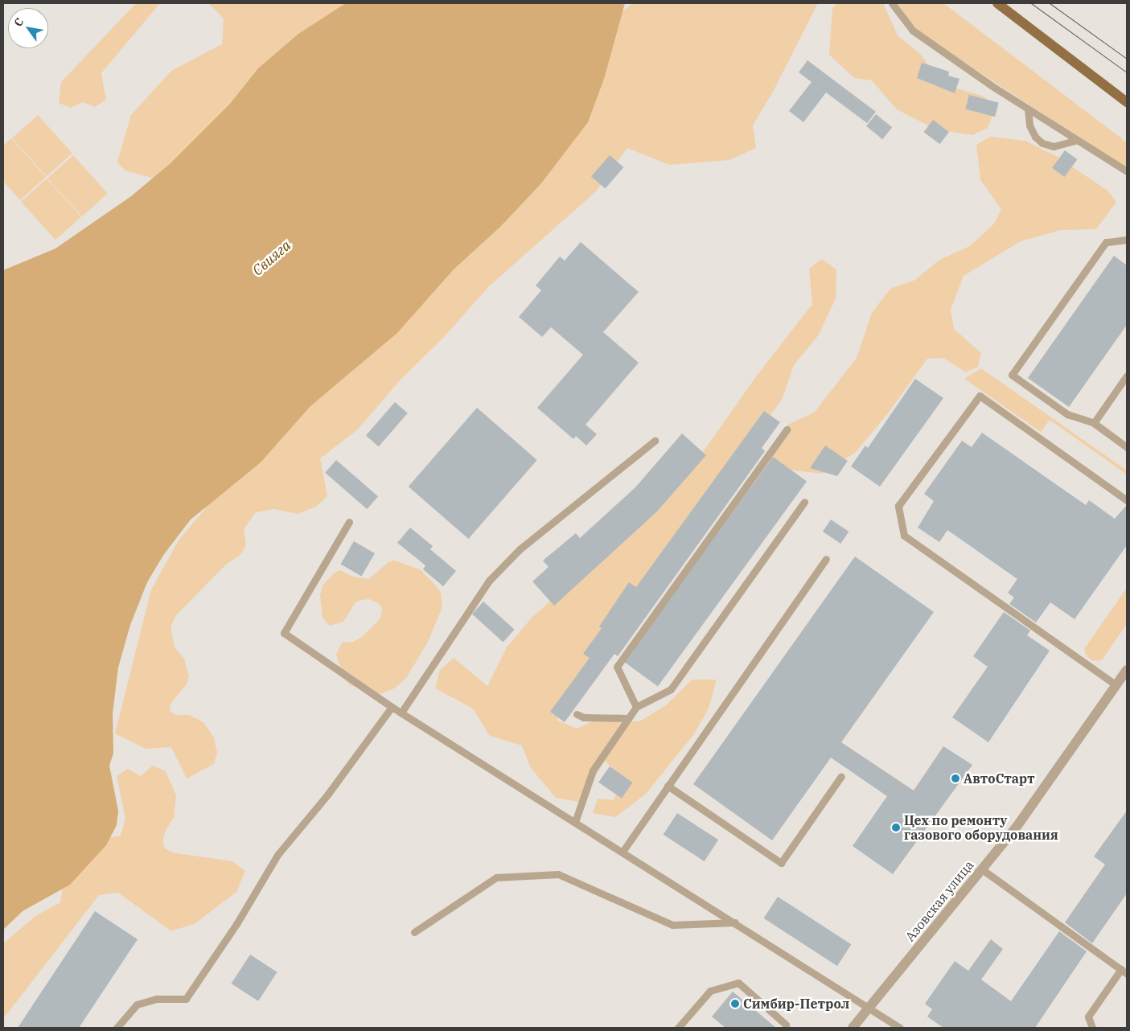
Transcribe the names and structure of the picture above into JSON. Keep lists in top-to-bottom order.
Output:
{
  "streets": {
    "street": ["Азовская улица"]
  },
  "water": ["Свияга"],
  "places": ["АвтоСтарт", "Цех по ремонту газового оборудования", "Симбир-Петрол"],
  "north": "top left"
}
